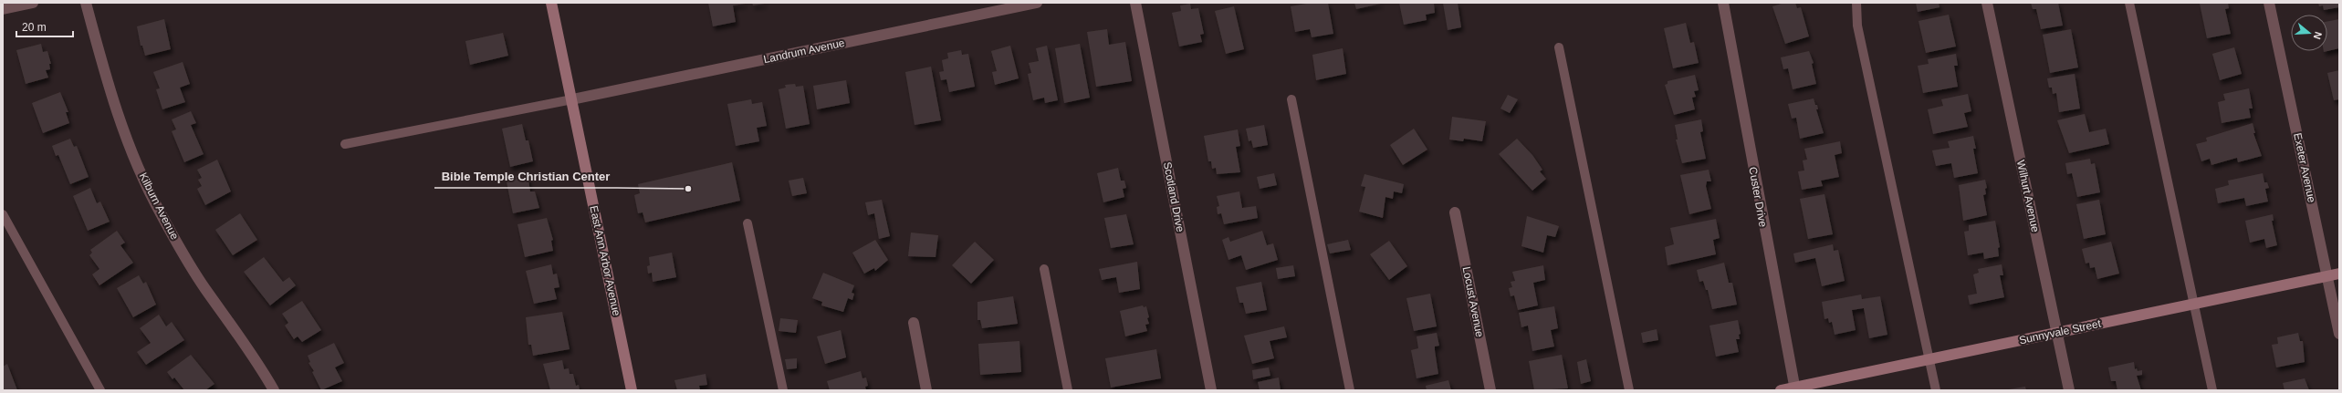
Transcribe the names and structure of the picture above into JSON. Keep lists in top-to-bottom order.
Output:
{
  "streets": {
    "street": [
      "Landrum Avenue",
      "Exeter Avenue",
      "Wilhurt Avenue",
      "Scotland Drive",
      "Custer Drive",
      "Kilburn Avenue",
      "East Ann Arbor Avenue",
      "Locust Avenue",
      "Sunnyvale Street"
    ]
  },
  "crossings": [
    ["Landrum Avenue", "East Ann Arbor Avenue"],
    ["Exeter Avenue", "Sunnyvale Street"],
    ["Wilhurt Avenue", "Sunnyvale Street"],
    ["Custer Drive", "Sunnyvale Street"]
  ],
  "places": ["Bible Temple Christian Center"],
  "scale_bar": "20 m",
  "north": "right"
}
